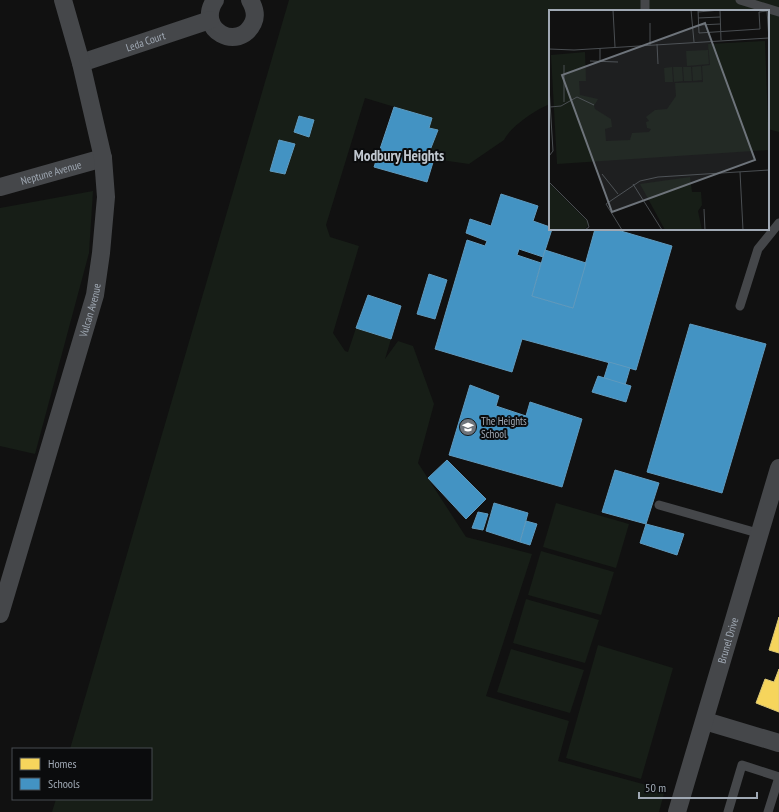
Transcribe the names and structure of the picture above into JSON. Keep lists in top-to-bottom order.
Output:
{
  "streets": {
    "street": [
      "Leda Court",
      "Neptune Avenue",
      "Vulcan Avenue",
      "Brunel Drive"
    ]
  },
  "crossings": [
    ["Leda Court", "Vulcan Avenue"],
    ["Neptune Avenue", "Vulcan Avenue"]
  ],
  "districts": ["Modbury Heights"],
  "places": {
    "school or university": ["The Heights School"]
  },
  "legend": ["Homes", "Schools"],
  "scale_bar": "50 m"
}
